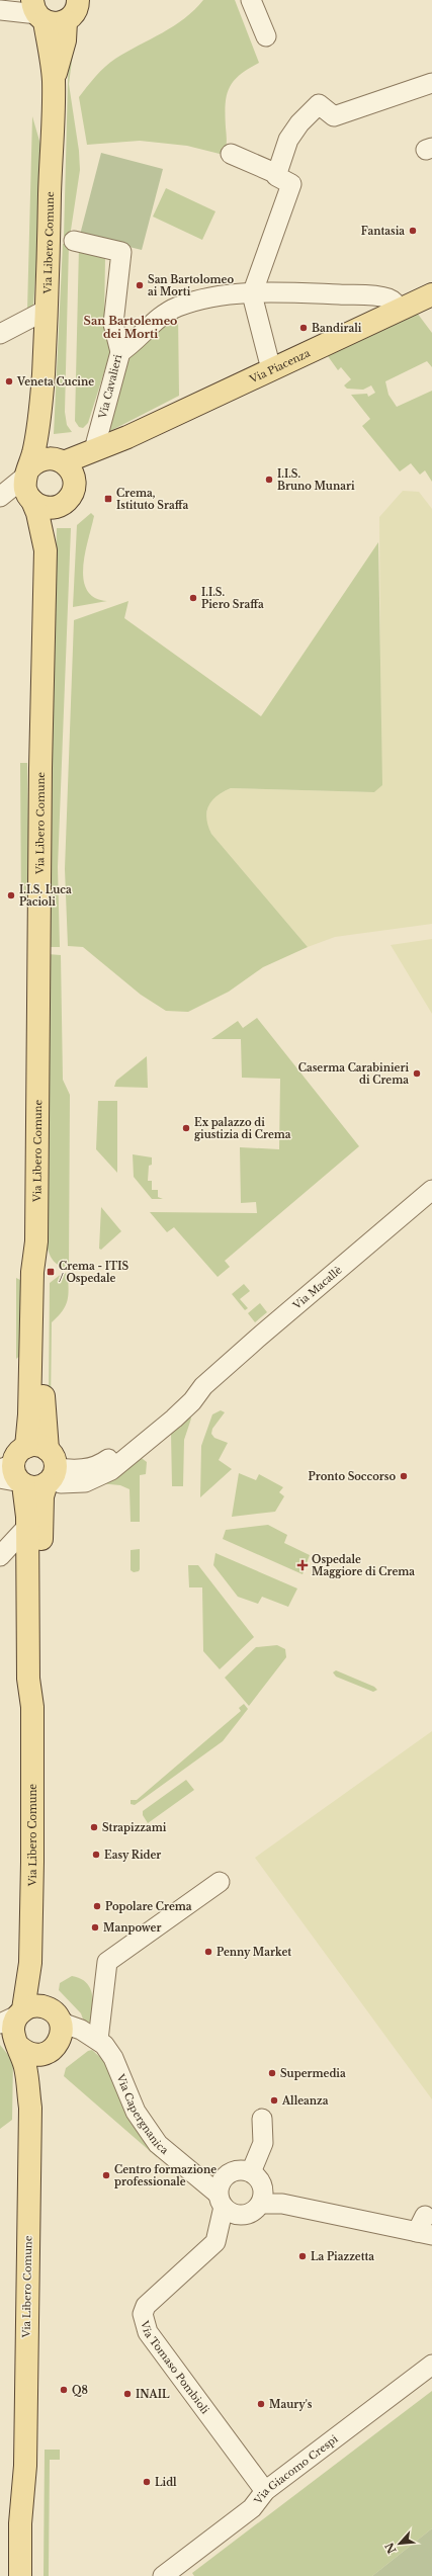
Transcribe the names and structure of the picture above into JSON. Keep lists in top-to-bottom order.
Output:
{
  "streets": {
    "main road": ["Via Libero Comune", "Via Piacenza"],
    "street": [
      "Via Cavalieri",
      "Via Macallè",
      "Via Capergnanica",
      "Via Tomaso Pombioli",
      "Via Giacomo Crespi"
    ]
  },
  "crossings": [
    ["Via Libero Comune", "Via Piacenza"],
    ["Via Libero Comune", "Via Macallè"],
    ["Via Libero Comune", "Via Capergnanica"],
    ["Via Piacenza", "Via Cavalieri"],
    ["Via Capergnanica", "Via Tomaso Pombioli"],
    ["Via Tomaso Pombioli", "Via Giacomo Crespi"]
  ],
  "districts": ["San Bartolemeo dei Morti"],
  "places": {
    "other": [
      "Fantasia",
      "San Bartolomeo ai Morti",
      "Bandirali",
      "Veneta Cucine",
      "I.I.S. Bruno Munari",
      "I.I.S. Piero Sraffa",
      "I.I.S. Luca Pacioli",
      "Caserma Carabinieri di Crema",
      "Ex palazzo di giustizia di Crema",
      "Pronto Soccorso",
      "Strapizzami",
      "Easy Rider",
      "Popolare Crema",
      "Manpower",
      "Penny Market",
      "Supermedia",
      "Alleanza",
      "Centro formazione professionale",
      "La Piazzetta",
      "Q8",
      "INAIL",
      "Maury's",
      "Lidl"
    ],
    "transit": ["Crema, Istituto Sraffa", "Crema - ITIS / Ospedale"],
    "health": ["Ospedale Maggiore di Crema"]
  },
  "north": "bottom left"
}
